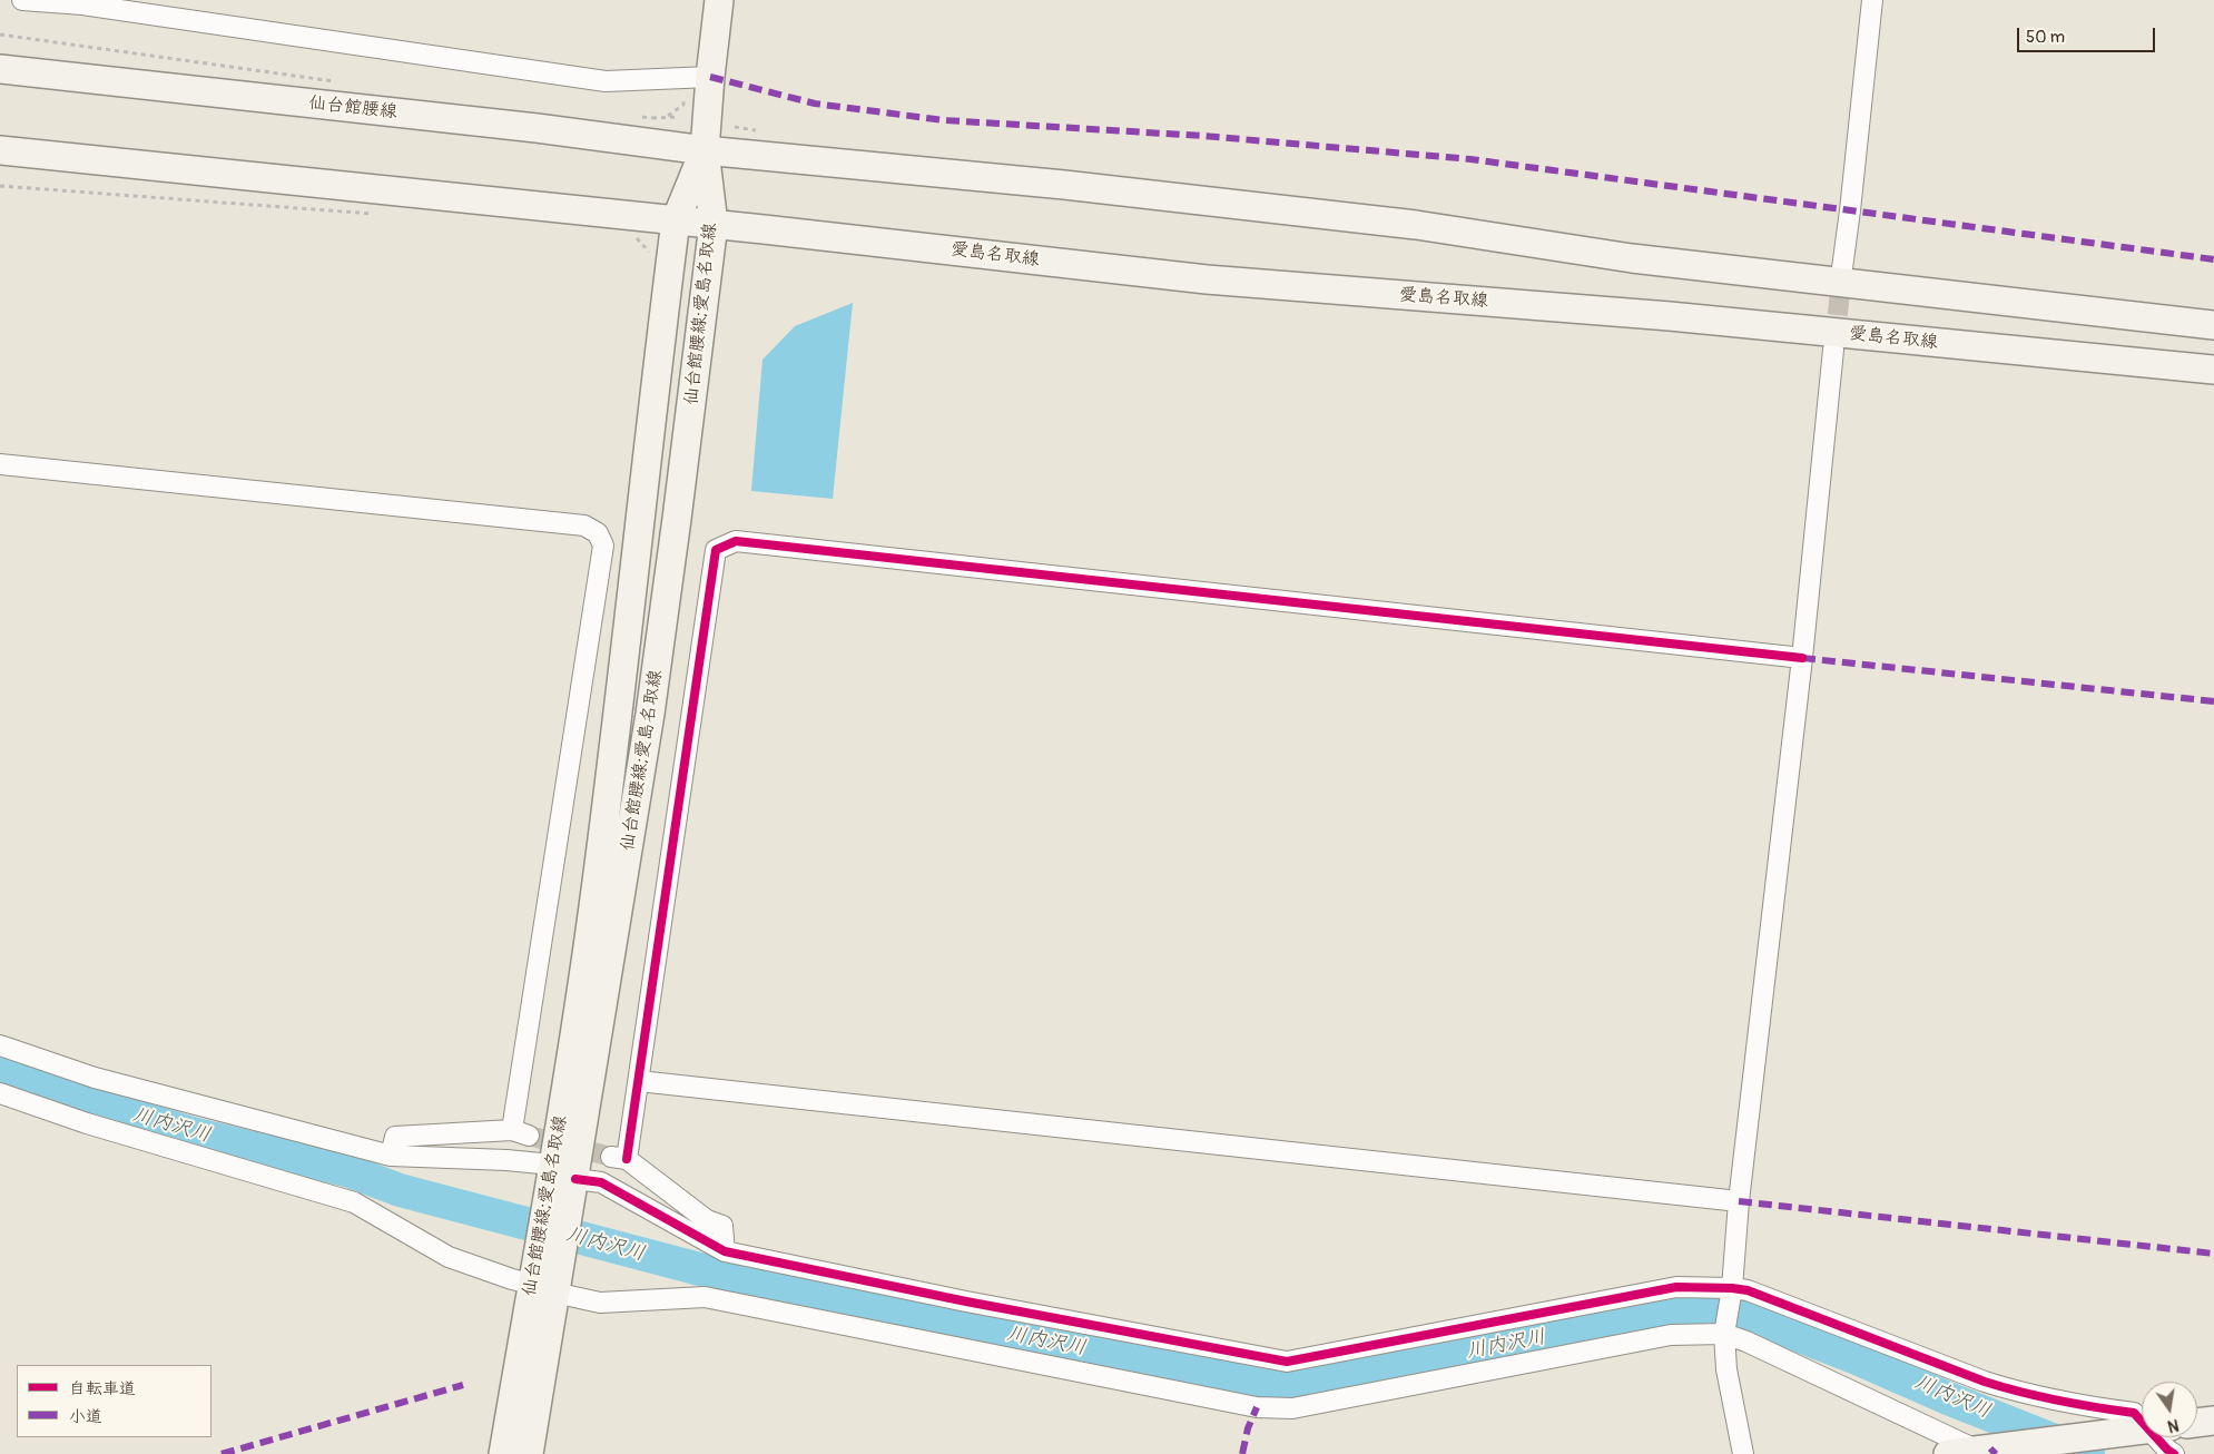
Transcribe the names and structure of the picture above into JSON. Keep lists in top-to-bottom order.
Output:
{
  "streets": {
    "main road": ["仙台館腰線", "愛島名取線", "仙台館腰線;愛島名取線"]
  },
  "crossings": [
    ["仙台館腰線", "仙台館腰線;愛島名取線"],
    ["愛島名取線", "仙台館腰線;愛島名取線"]
  ],
  "water": ["川内沢川"],
  "legend": ["自転車道", "小道"],
  "scale_bar": "50 m",
  "north": "bottom"
}
